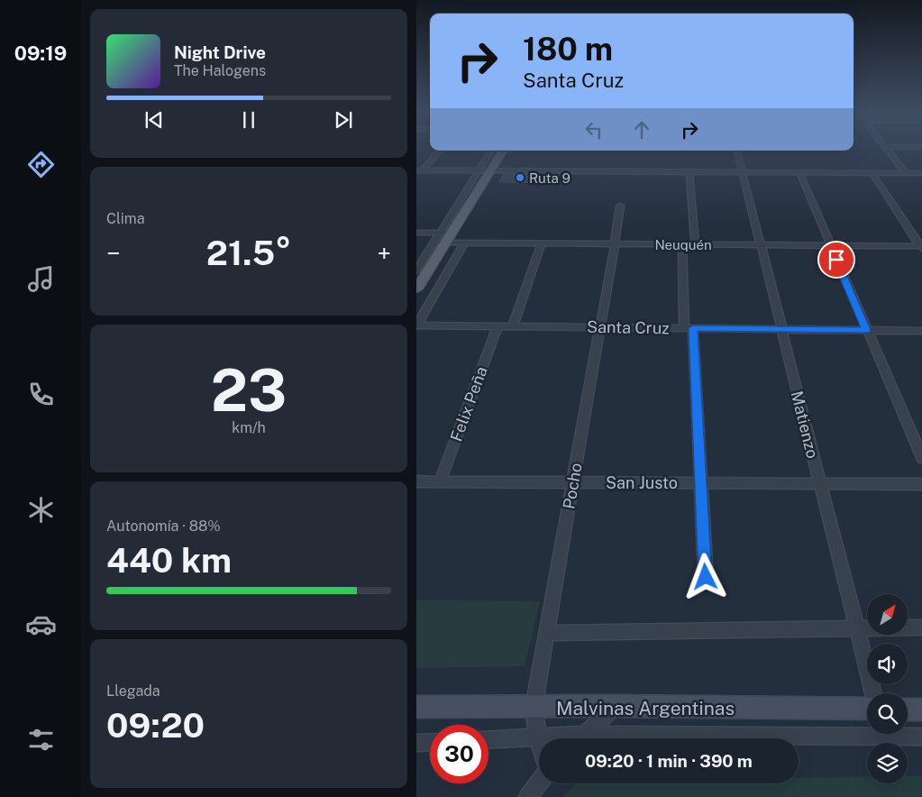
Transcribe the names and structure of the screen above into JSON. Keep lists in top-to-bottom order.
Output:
{
  "streets": {
    "main road": ["Malvinas Argentinas"],
    "street": [
      "Neuquén",
      "Santa Cruz",
      "Felix Peña",
      "Matienzo",
      "San Justo",
      "Pocho"
    ]
  },
  "crossings": [
    ["Neuquén", "Matienzo"],
    ["Neuquén", "Pocho"],
    ["Santa Cruz", "Felix Peña"],
    ["Santa Cruz", "Matienzo"],
    ["Santa Cruz", "Pocho"],
    ["Felix Peña", "San Justo"],
    ["Matienzo", "San Justo"],
    ["San Justo", "Pocho"],
    ["Pocho", "Malvinas Argentinas"]
  ],
  "places": ["Ruta 9"],
  "north": "top right",
  "page": {
    "tabs": "09:19",
    "turn": ["180 m", "Santa Cruz"],
    "song": ["Night Drive", "The Halogens"],
    "tile": [
      "Clima",
      ["23", "km/h"],
      ["Autonomía · 88%", "440 km"],
      ["Llegada", "09:20"]
    ],
    "heat": ["−", "21.5°", "+"],
    "limit": "30",
    "trip": "09:20 · 1 min · 390 m"
  }
}
